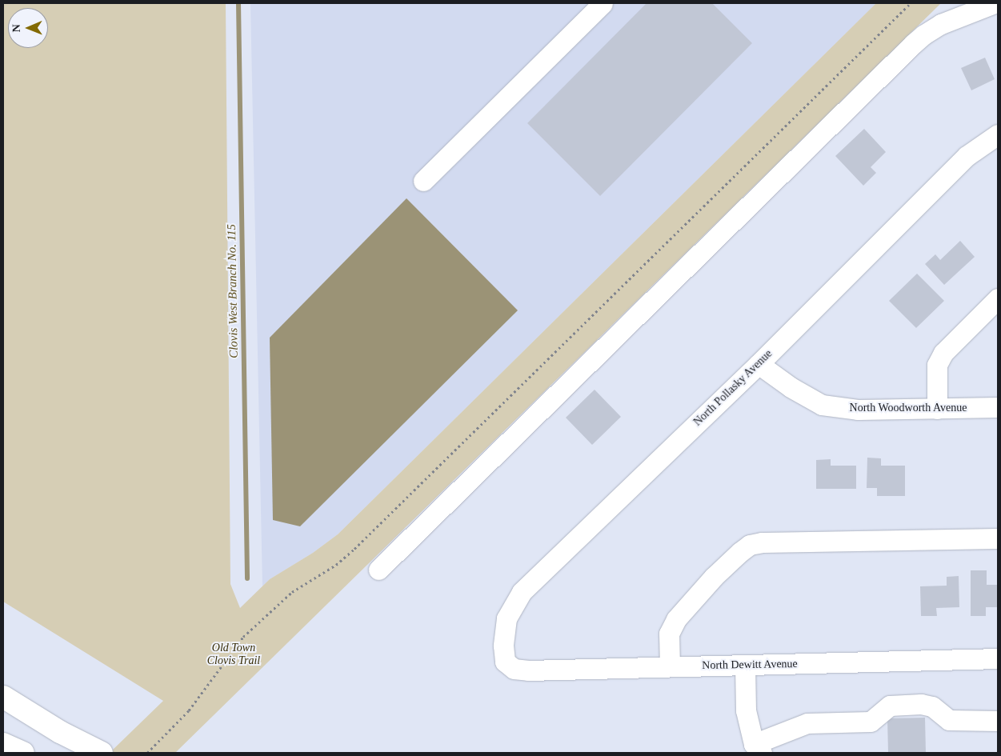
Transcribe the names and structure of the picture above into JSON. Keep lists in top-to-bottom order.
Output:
{
  "streets": {
    "street": ["North Pollasky Avenue", "North Woodworth Avenue", "North Dewitt Avenue"]
  },
  "crossings": [
    ["North Pollasky Avenue", "North Woodworth Avenue"],
    ["North Pollasky Avenue", "North Dewitt Avenue"]
  ],
  "water": ["Clovis West Branch No. 115"],
  "parks": ["Old Town Clovis Trail"],
  "north": "left"
}
